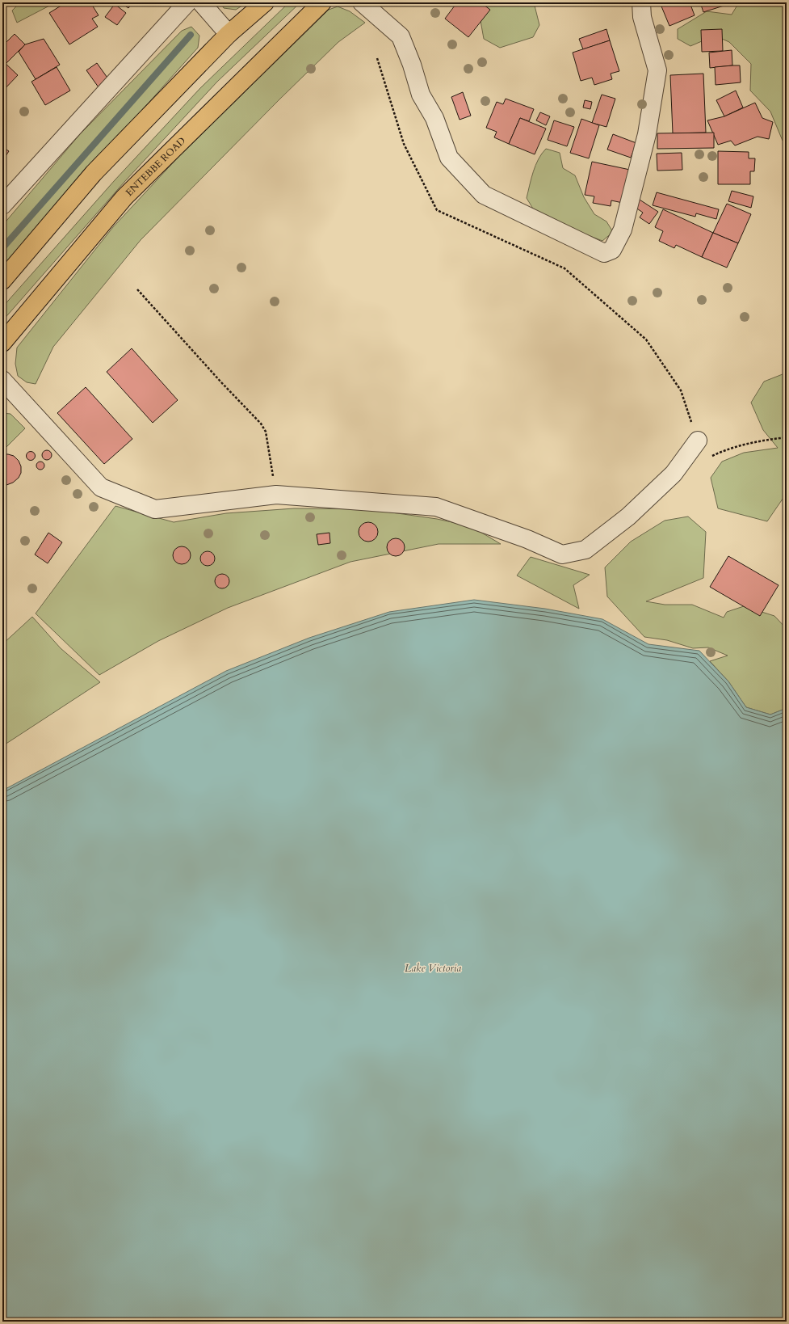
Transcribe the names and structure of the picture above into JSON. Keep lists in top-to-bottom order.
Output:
{
  "streets": {
    "highway": ["ENTEBBE ROAD"]
  },
  "water": ["Lake Victoria"]
}
